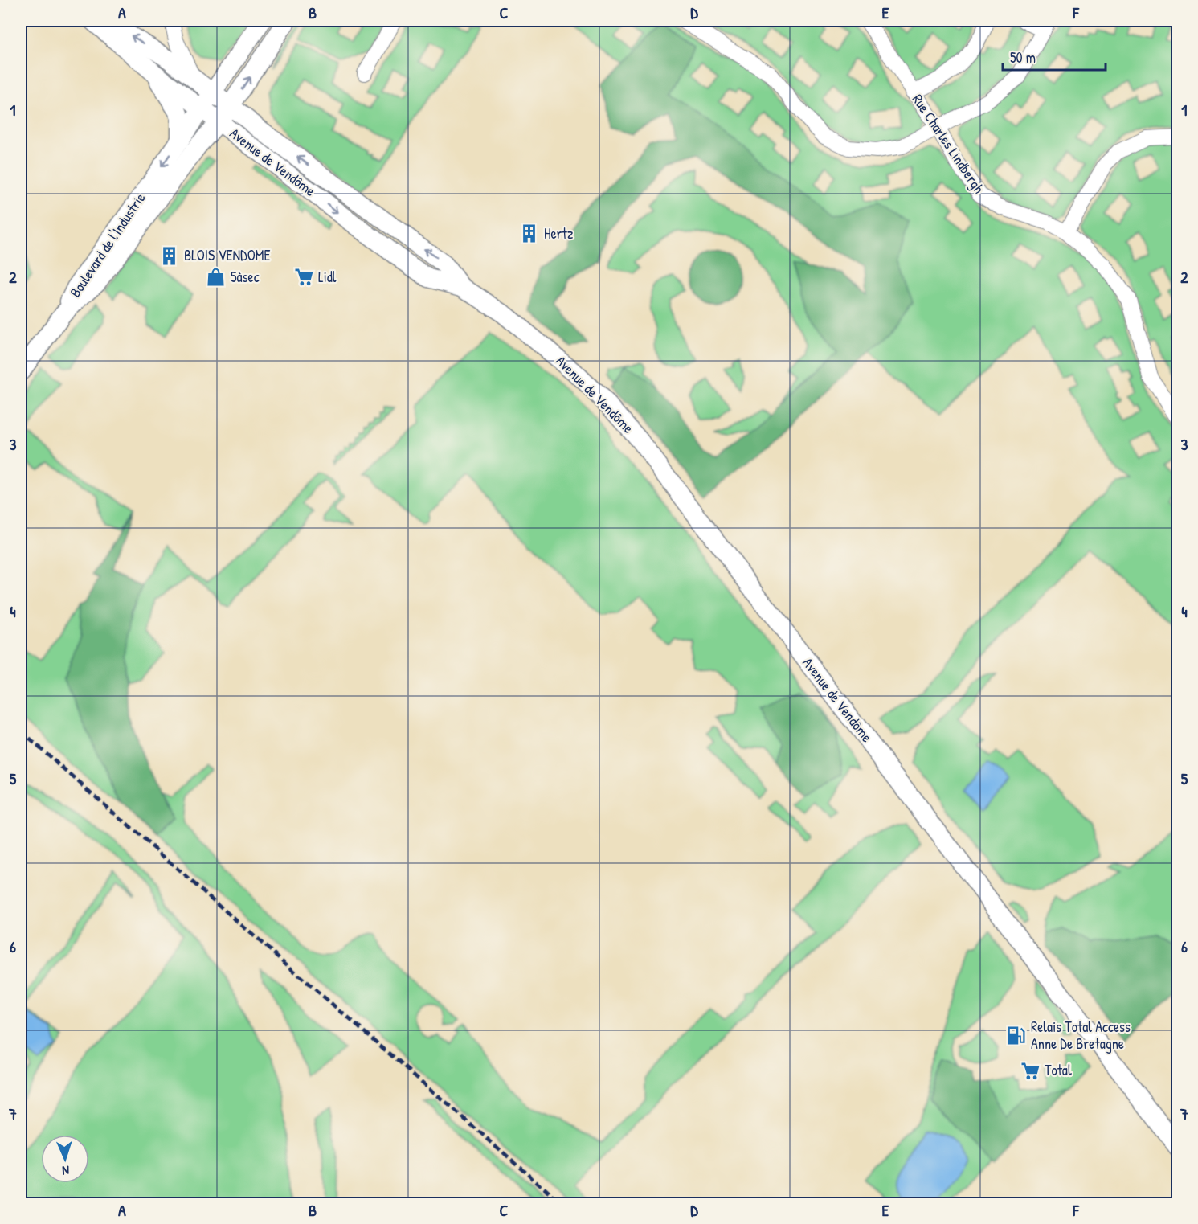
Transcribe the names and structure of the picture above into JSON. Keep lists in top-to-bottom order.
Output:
{
  "streets": {
    "main road": ["Avenue de Vendôme", "Boulevard de l'Industrie"],
    "street": ["Rue Charles Lindbergh"]
  },
  "crossings": [
    ["Avenue de Vendôme", "Boulevard de l'Industrie"]
  ],
  "places": {
    "building": ["Hertz", "BLOIS VENDOME"],
    "shop": ["5àsec"],
    "supermarket": ["Lidl", "Total"],
    "fuel station": ["Relais Total Access Anne De Bretagne"]
  },
  "scale_bar": "50 m",
  "north": "bottom",
  "grid": {
    "columns": [
      "A",
      "B",
      "C",
      "D",
      "E",
      "F"
    ],
    "rows": [
      "1",
      "2",
      "3",
      "4",
      "5",
      "6",
      "7"
    ]
  }
}
